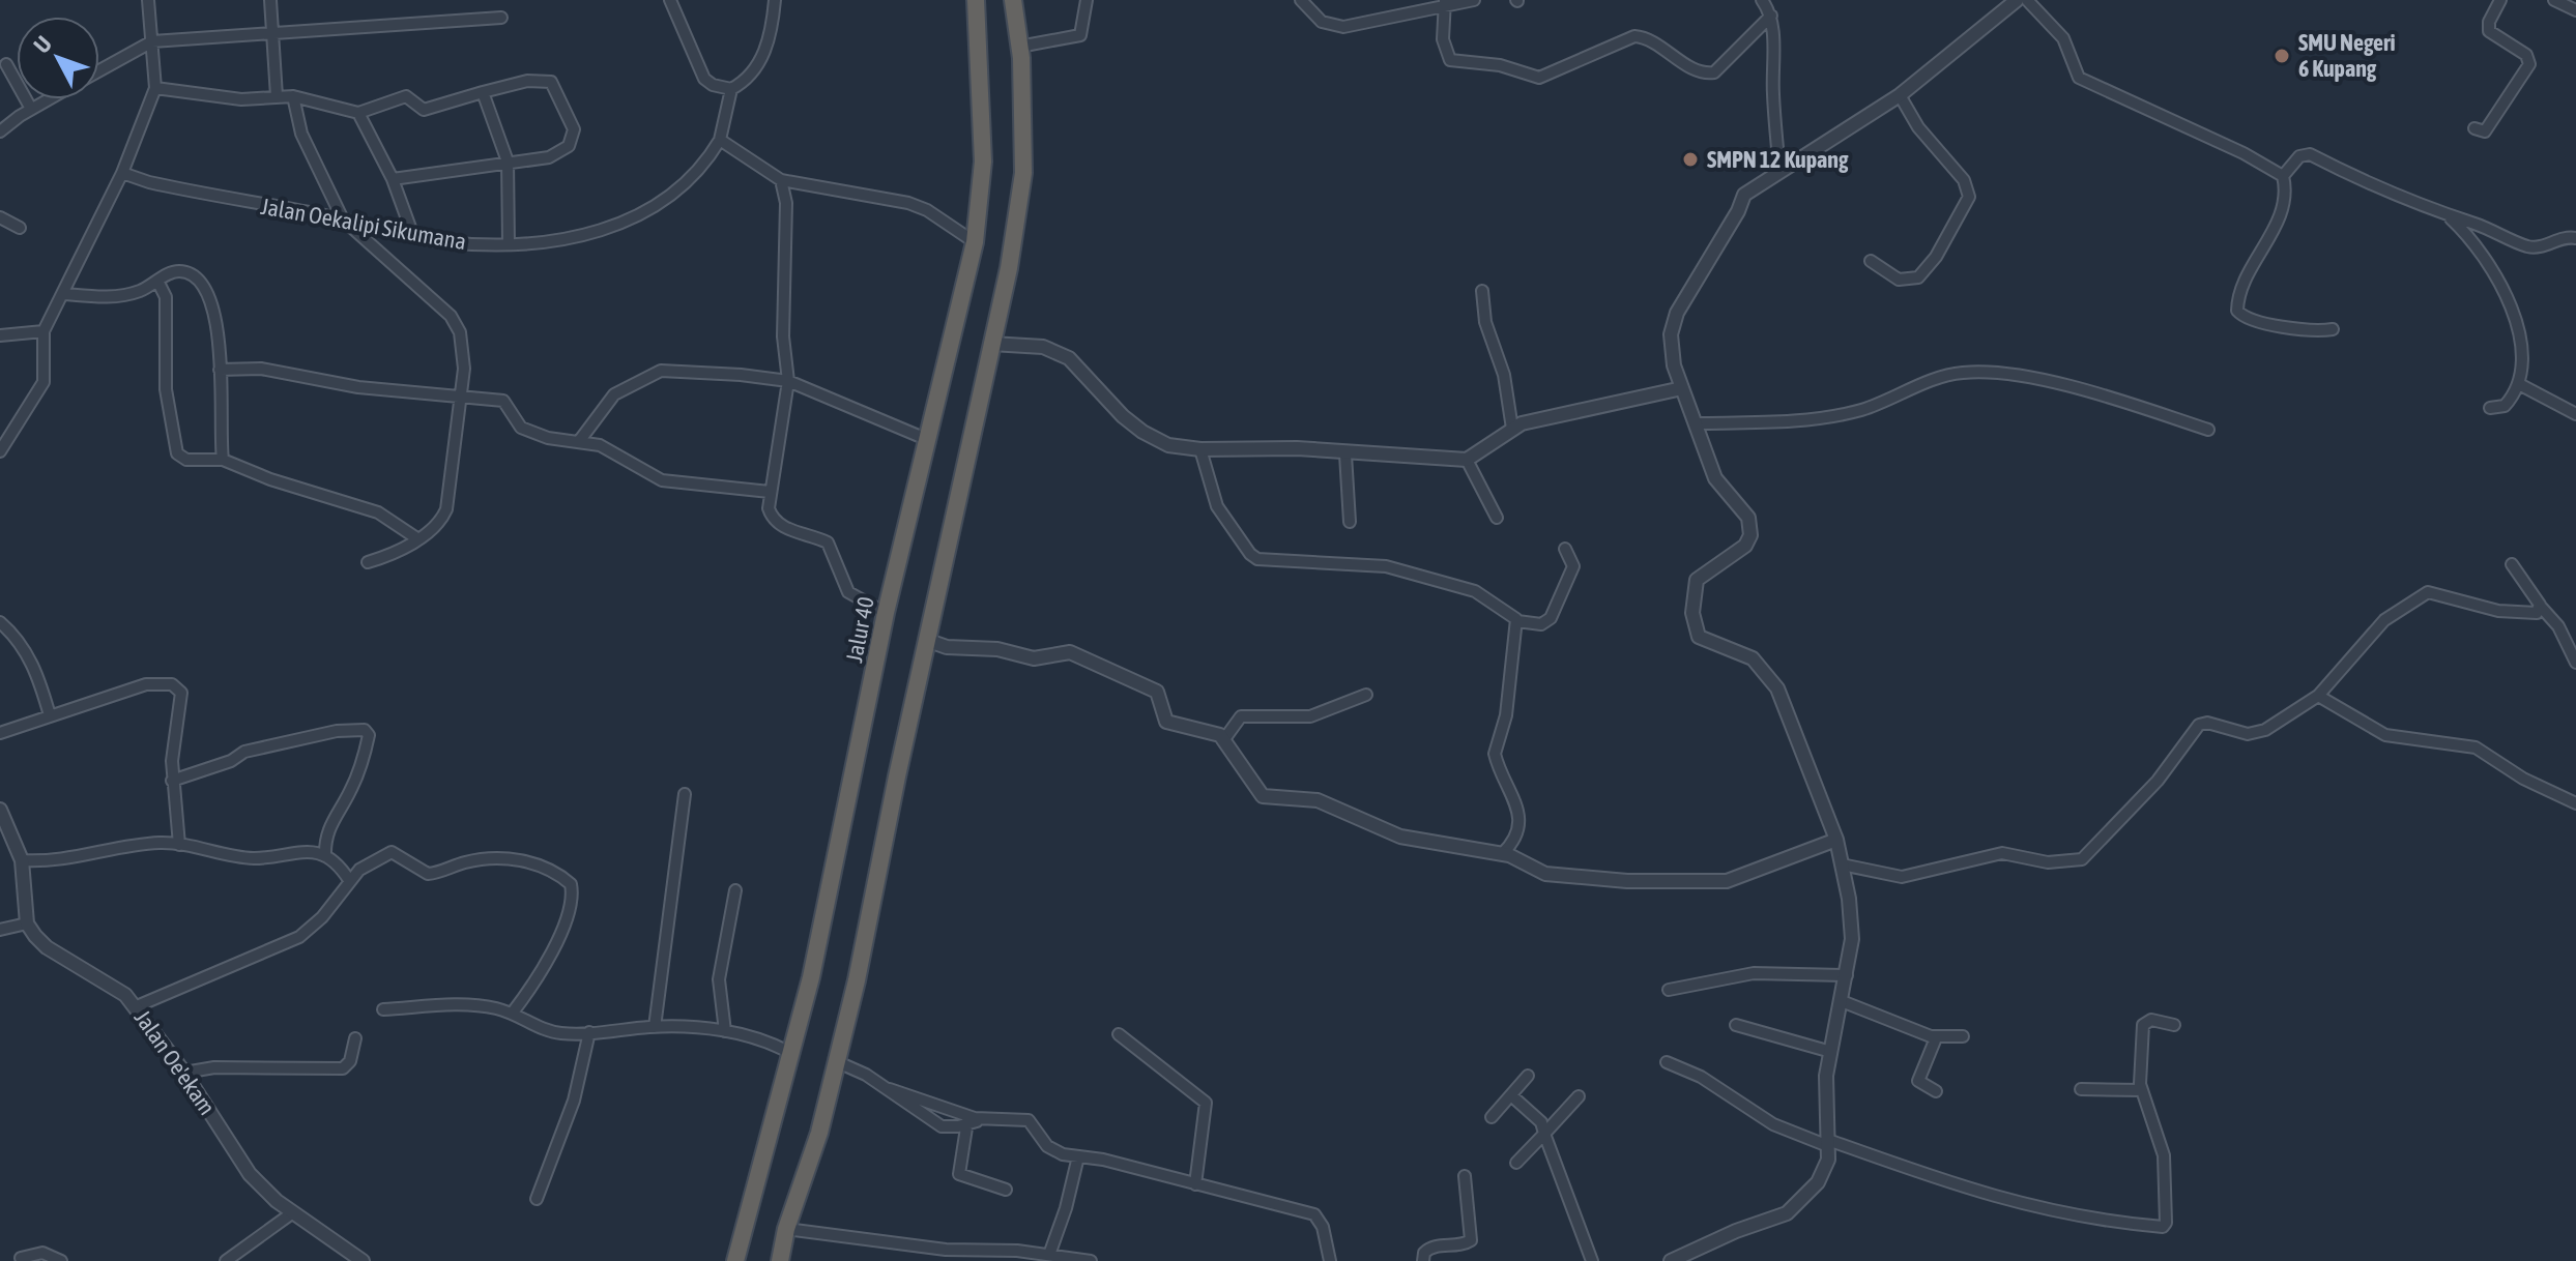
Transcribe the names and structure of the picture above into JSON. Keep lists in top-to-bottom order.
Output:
{
  "streets": {
    "highway": ["Jalur 40"],
    "street": ["Jalan Oekalipi Sikumana", "Jalan Oe'ekam"]
  },
  "places": ["SMU Negeri 6 Kupang", "SMPN 12 Kupang"],
  "north": "top left"
}
